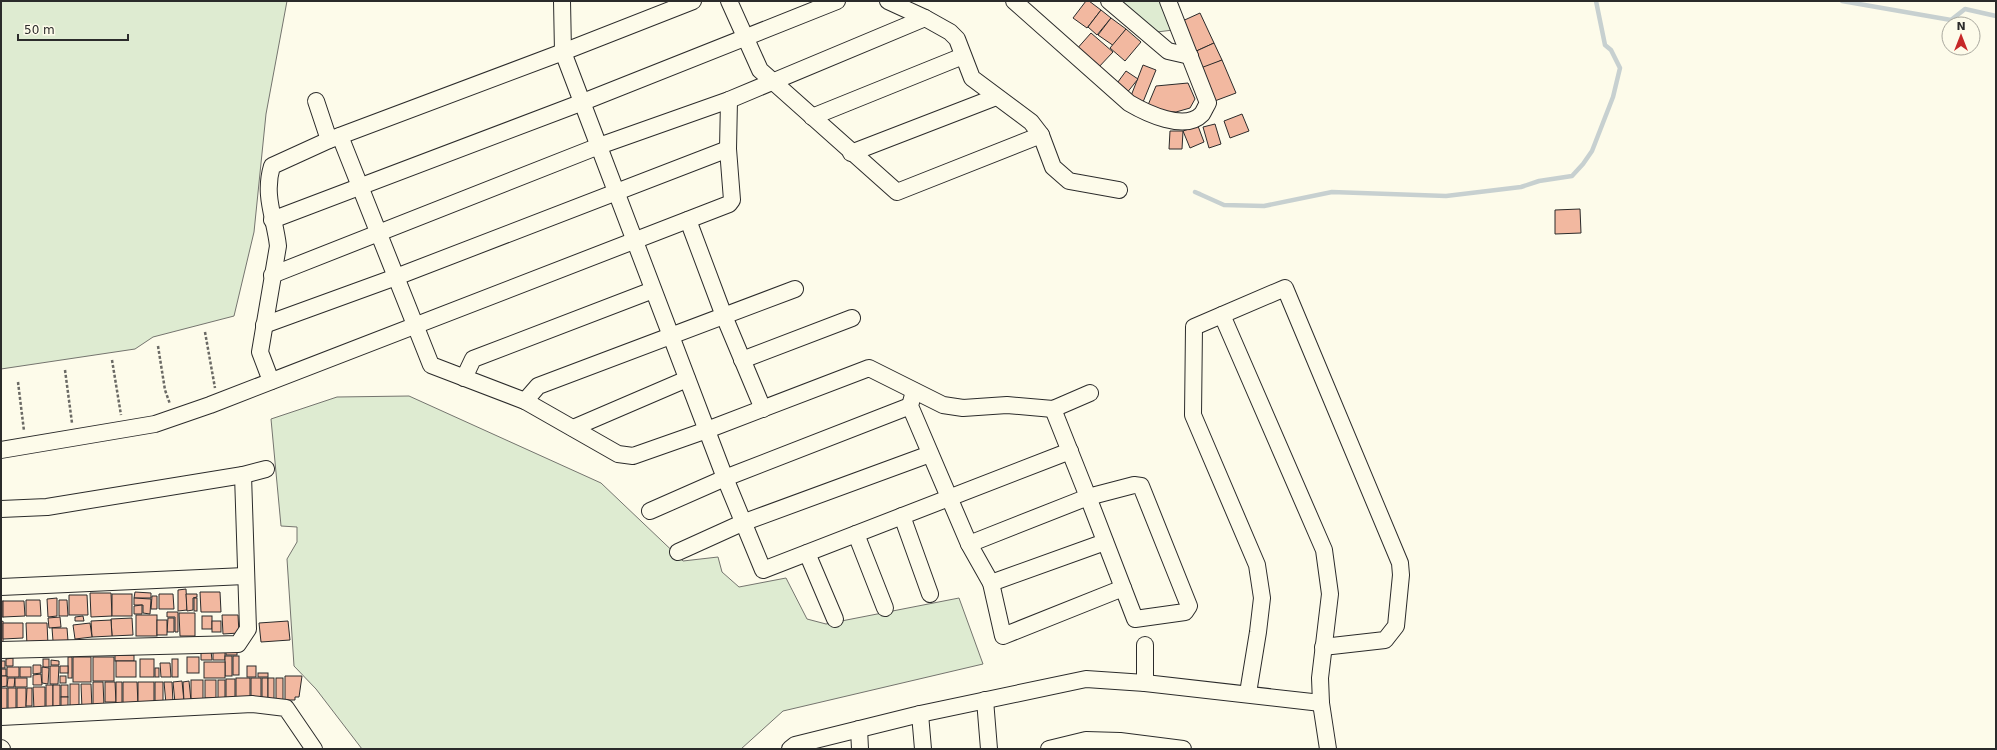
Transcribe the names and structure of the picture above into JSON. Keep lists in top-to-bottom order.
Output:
{
  "scale_bar": "50 m",
  "north": "top"
}
